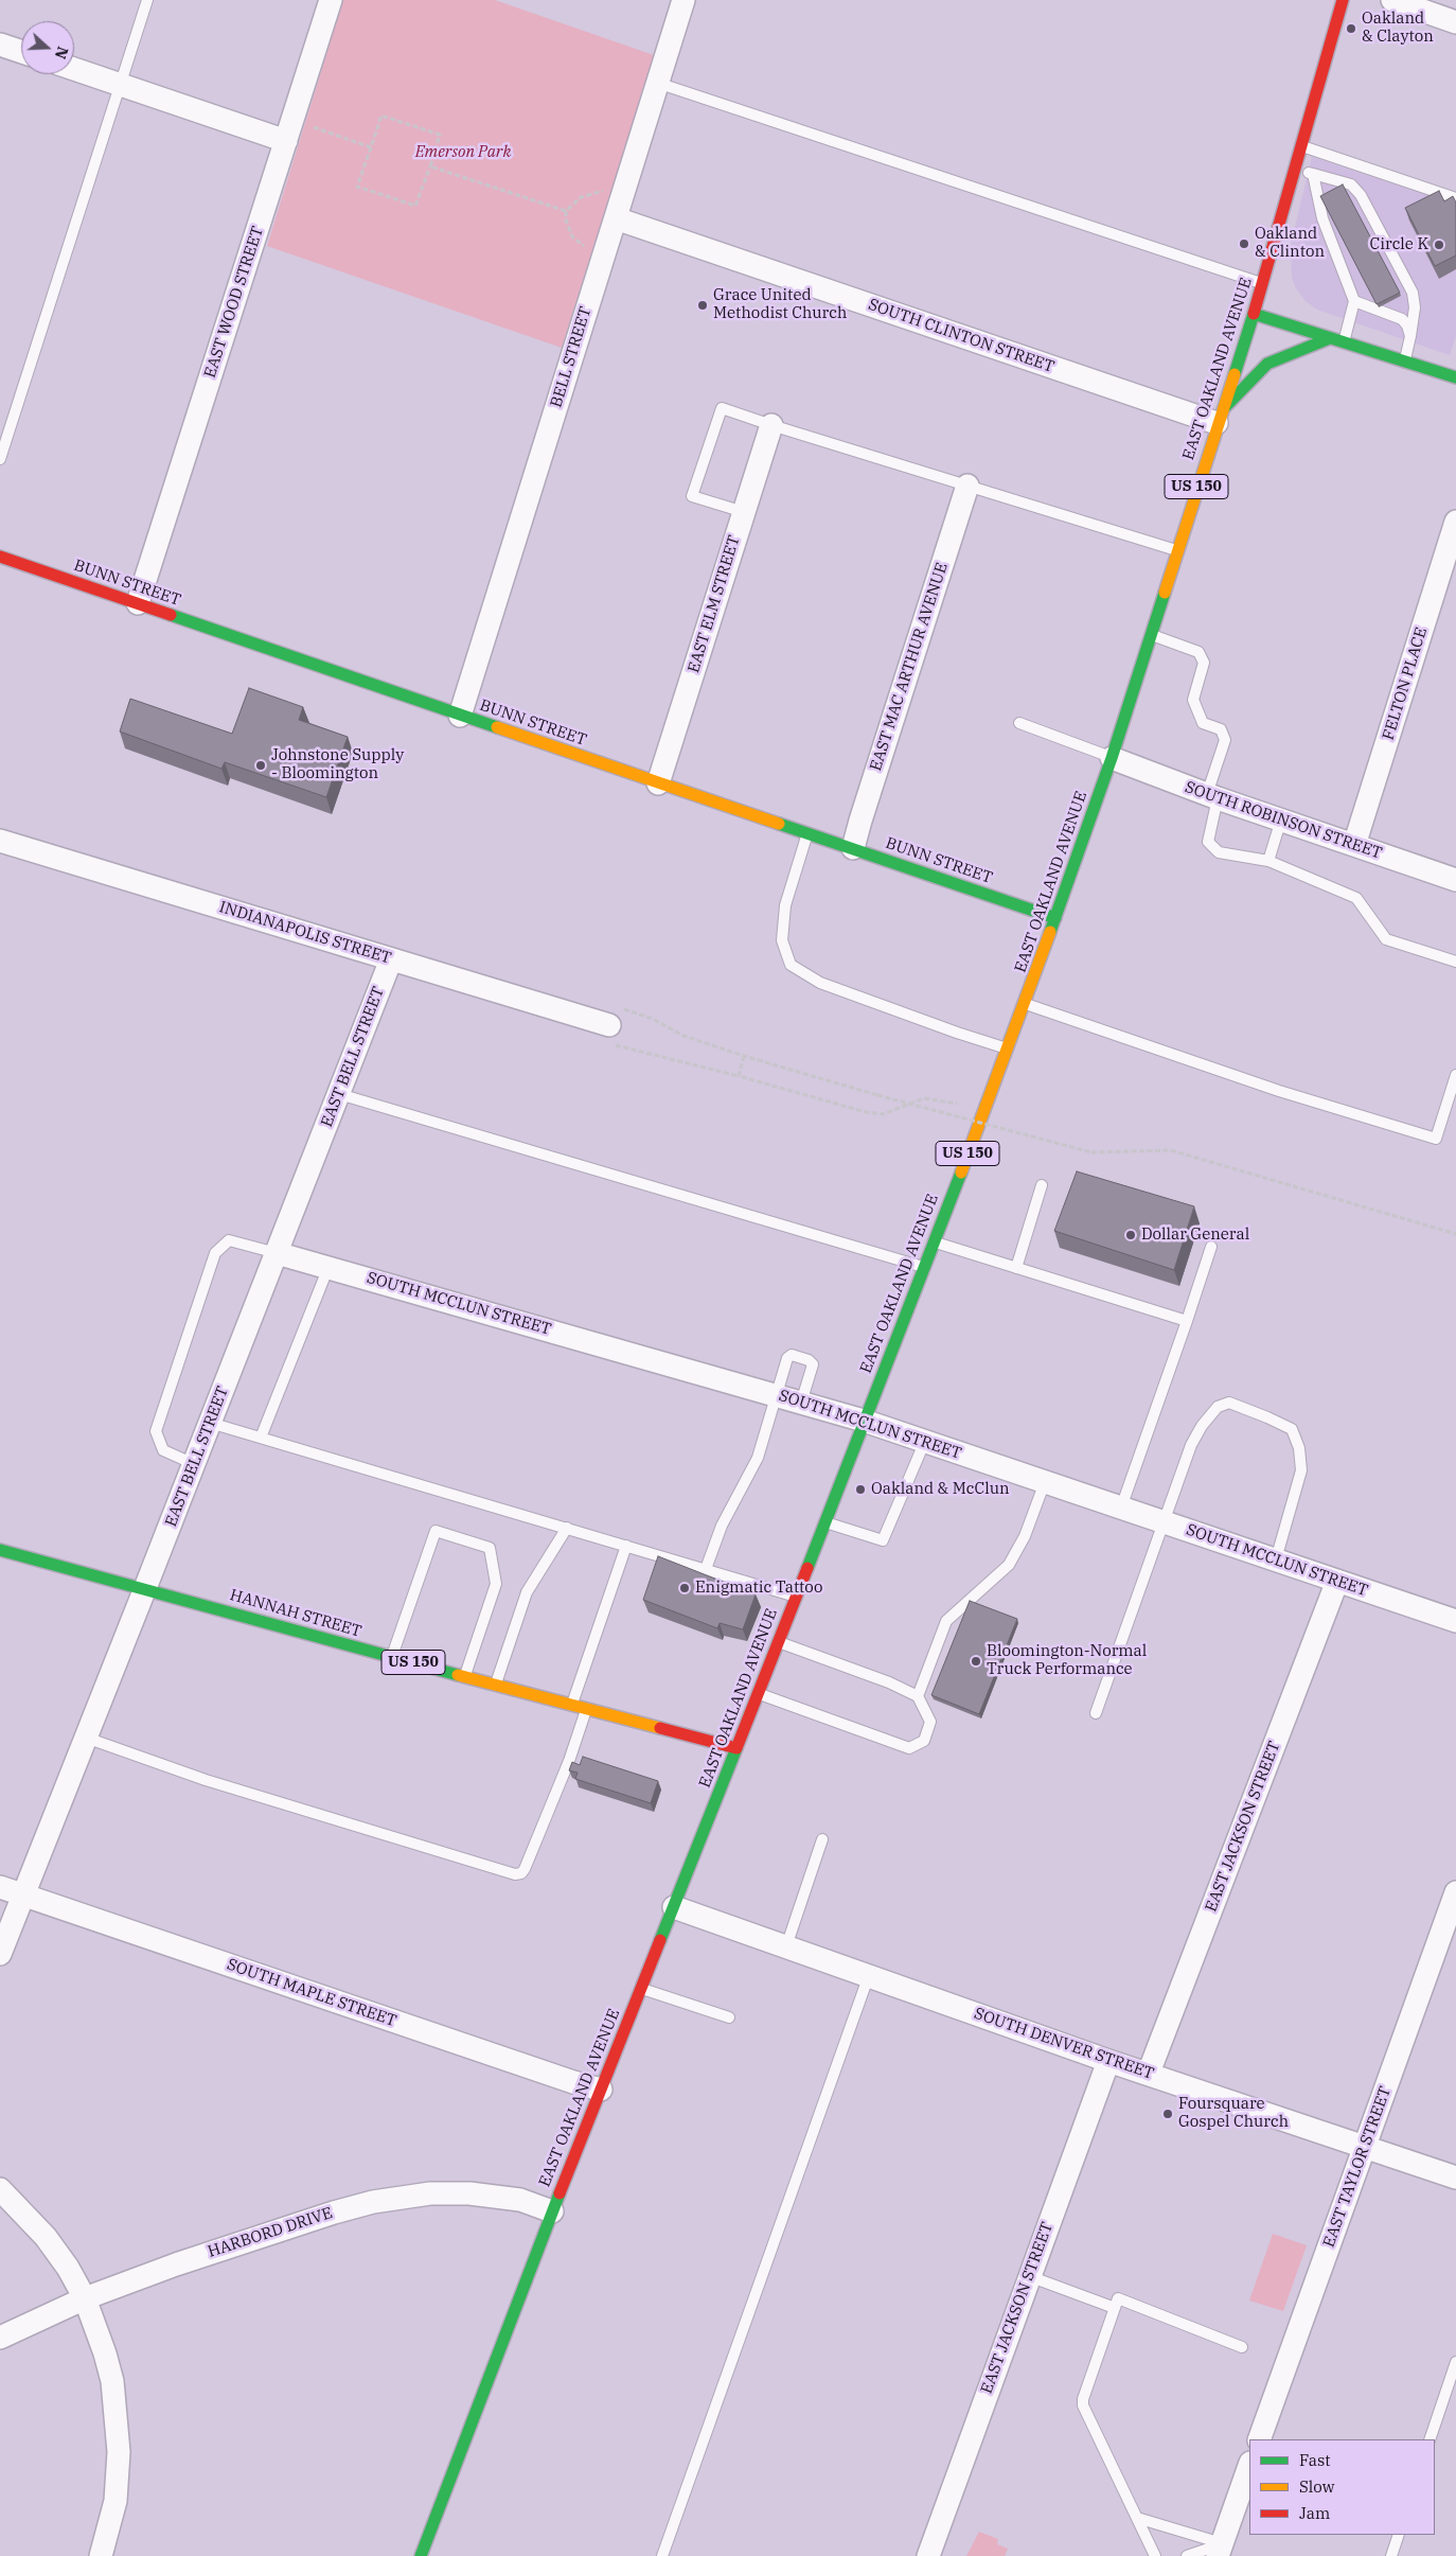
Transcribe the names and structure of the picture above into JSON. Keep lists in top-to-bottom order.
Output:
{
  "streets": {
    "main road": [
      "EAST OAKLAND AVENUE",
      "US 150",
      "BUNN STREET",
      "HANNAH STREET"
    ],
    "street": [
      "EAST WOOD STREET",
      "SOUTH CLINTON STREET",
      "BELL STREET",
      "EAST ELM STREET",
      "EAST MAC ARTHUR AVENUE",
      "FELTON PLACE",
      "SOUTH ROBINSON STREET",
      "INDIANAPOLIS STREET",
      "EAST BELL STREET",
      "SOUTH MCCLUN STREET",
      "EAST JACKSON STREET",
      "SOUTH MAPLE STREET",
      "SOUTH DENVER STREET",
      "EAST TAYLOR STREET",
      "HARBORD DRIVE"
    ]
  },
  "crossings": [
    ["EAST WOOD STREET", "BUNN STREET"],
    ["SOUTH CLINTON STREET", "BELL STREET"],
    ["SOUTH CLINTON STREET", "EAST OAKLAND AVENUE"],
    ["BELL STREET", "BUNN STREET"],
    ["EAST OAKLAND AVENUE", "BUNN STREET"],
    ["EAST OAKLAND AVENUE", "SOUTH ROBINSON STREET"],
    ["EAST OAKLAND AVENUE", "SOUTH MCCLUN STREET"],
    ["EAST OAKLAND AVENUE", "HANNAH STREET"],
    ["EAST OAKLAND AVENUE", "SOUTH MAPLE STREET"],
    ["EAST OAKLAND AVENUE", "SOUTH DENVER STREET"],
    ["EAST OAKLAND AVENUE", "HARBORD DRIVE"],
    ["BUNN STREET", "EAST ELM STREET"],
    ["BUNN STREET", "EAST MAC ARTHUR AVENUE"],
    ["FELTON PLACE", "SOUTH ROBINSON STREET"],
    ["INDIANAPOLIS STREET", "EAST BELL STREET"],
    ["EAST BELL STREET", "SOUTH MCCLUN STREET"],
    ["EAST BELL STREET", "HANNAH STREET"],
    ["EAST BELL STREET", "SOUTH MAPLE STREET"],
    ["SOUTH MCCLUN STREET", "EAST JACKSON STREET"],
    ["EAST JACKSON STREET", "SOUTH DENVER STREET"],
    ["SOUTH DENVER STREET", "EAST TAYLOR STREET"]
  ],
  "parks": ["Emerson Park"],
  "places": [
    "Oakland & Clayton",
    "Oakland & Clinton",
    "Circle K",
    "Grace United Methodist Church",
    "Johnstone Supply - Bloomington",
    "Dollar General",
    "Oakland & McClun",
    "Enigmatic Tattoo",
    "Bloomington-Normal Truck Performance",
    "Foursquare Gospel Church"
  ],
  "legend": ["Fast", "Slow", "Jam"],
  "north": "right"
}
